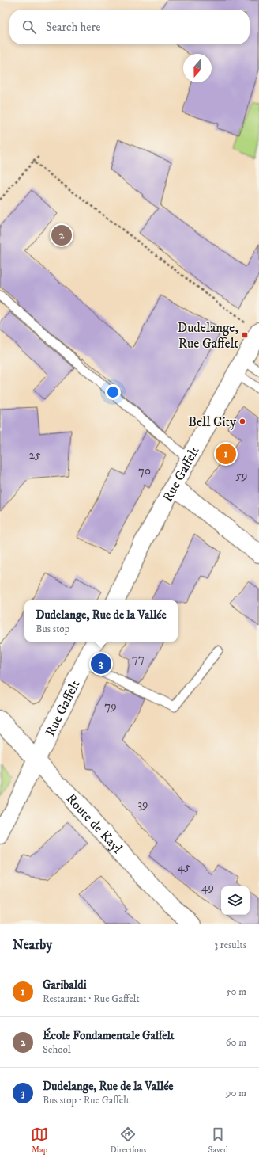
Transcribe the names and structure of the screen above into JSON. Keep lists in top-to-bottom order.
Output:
{
  "streets": {
    "main road": ["Rue Gaffelt", "Route de Kayl"]
  },
  "crossings": [
    ["Rue Gaffelt", "Route de Kayl"]
  ],
  "places": {
    "transit": ["Dudelange, Rue Gaffelt"],
    "other": ["Bell City"]
  },
  "house_numbers": [
    "25",
    "70",
    "59",
    "77",
    "79",
    "39",
    "45",
    "49"
  ],
  "north": "bottom",
  "page": {
    "search": "Search here",
    "pins": ["2", "1", "3"],
    "popup": ["Dudelange, Rue de la Vallée", "Bus stop"],
    "heading": ["Nearby", "3 results"],
    "list": [
      {
        "mark": "1",
        "name": "Garibaldi",
        "note": "Restaurant · Rue Gaffelt",
        "value": "50 m"
      },
      {
        "mark": "2",
        "name": "École Fondamentale Gaffelt",
        "note": "School",
        "value": "60 m"
      },
      {
        "mark": "3",
        "name": "Dudelange, Rue de la Vallée",
        "note": "Bus stop · Rue Gaffelt",
        "value": "90 m"
      }
    ],
    "nav": ["Map", "Directions", "Saved"]
  }
}
